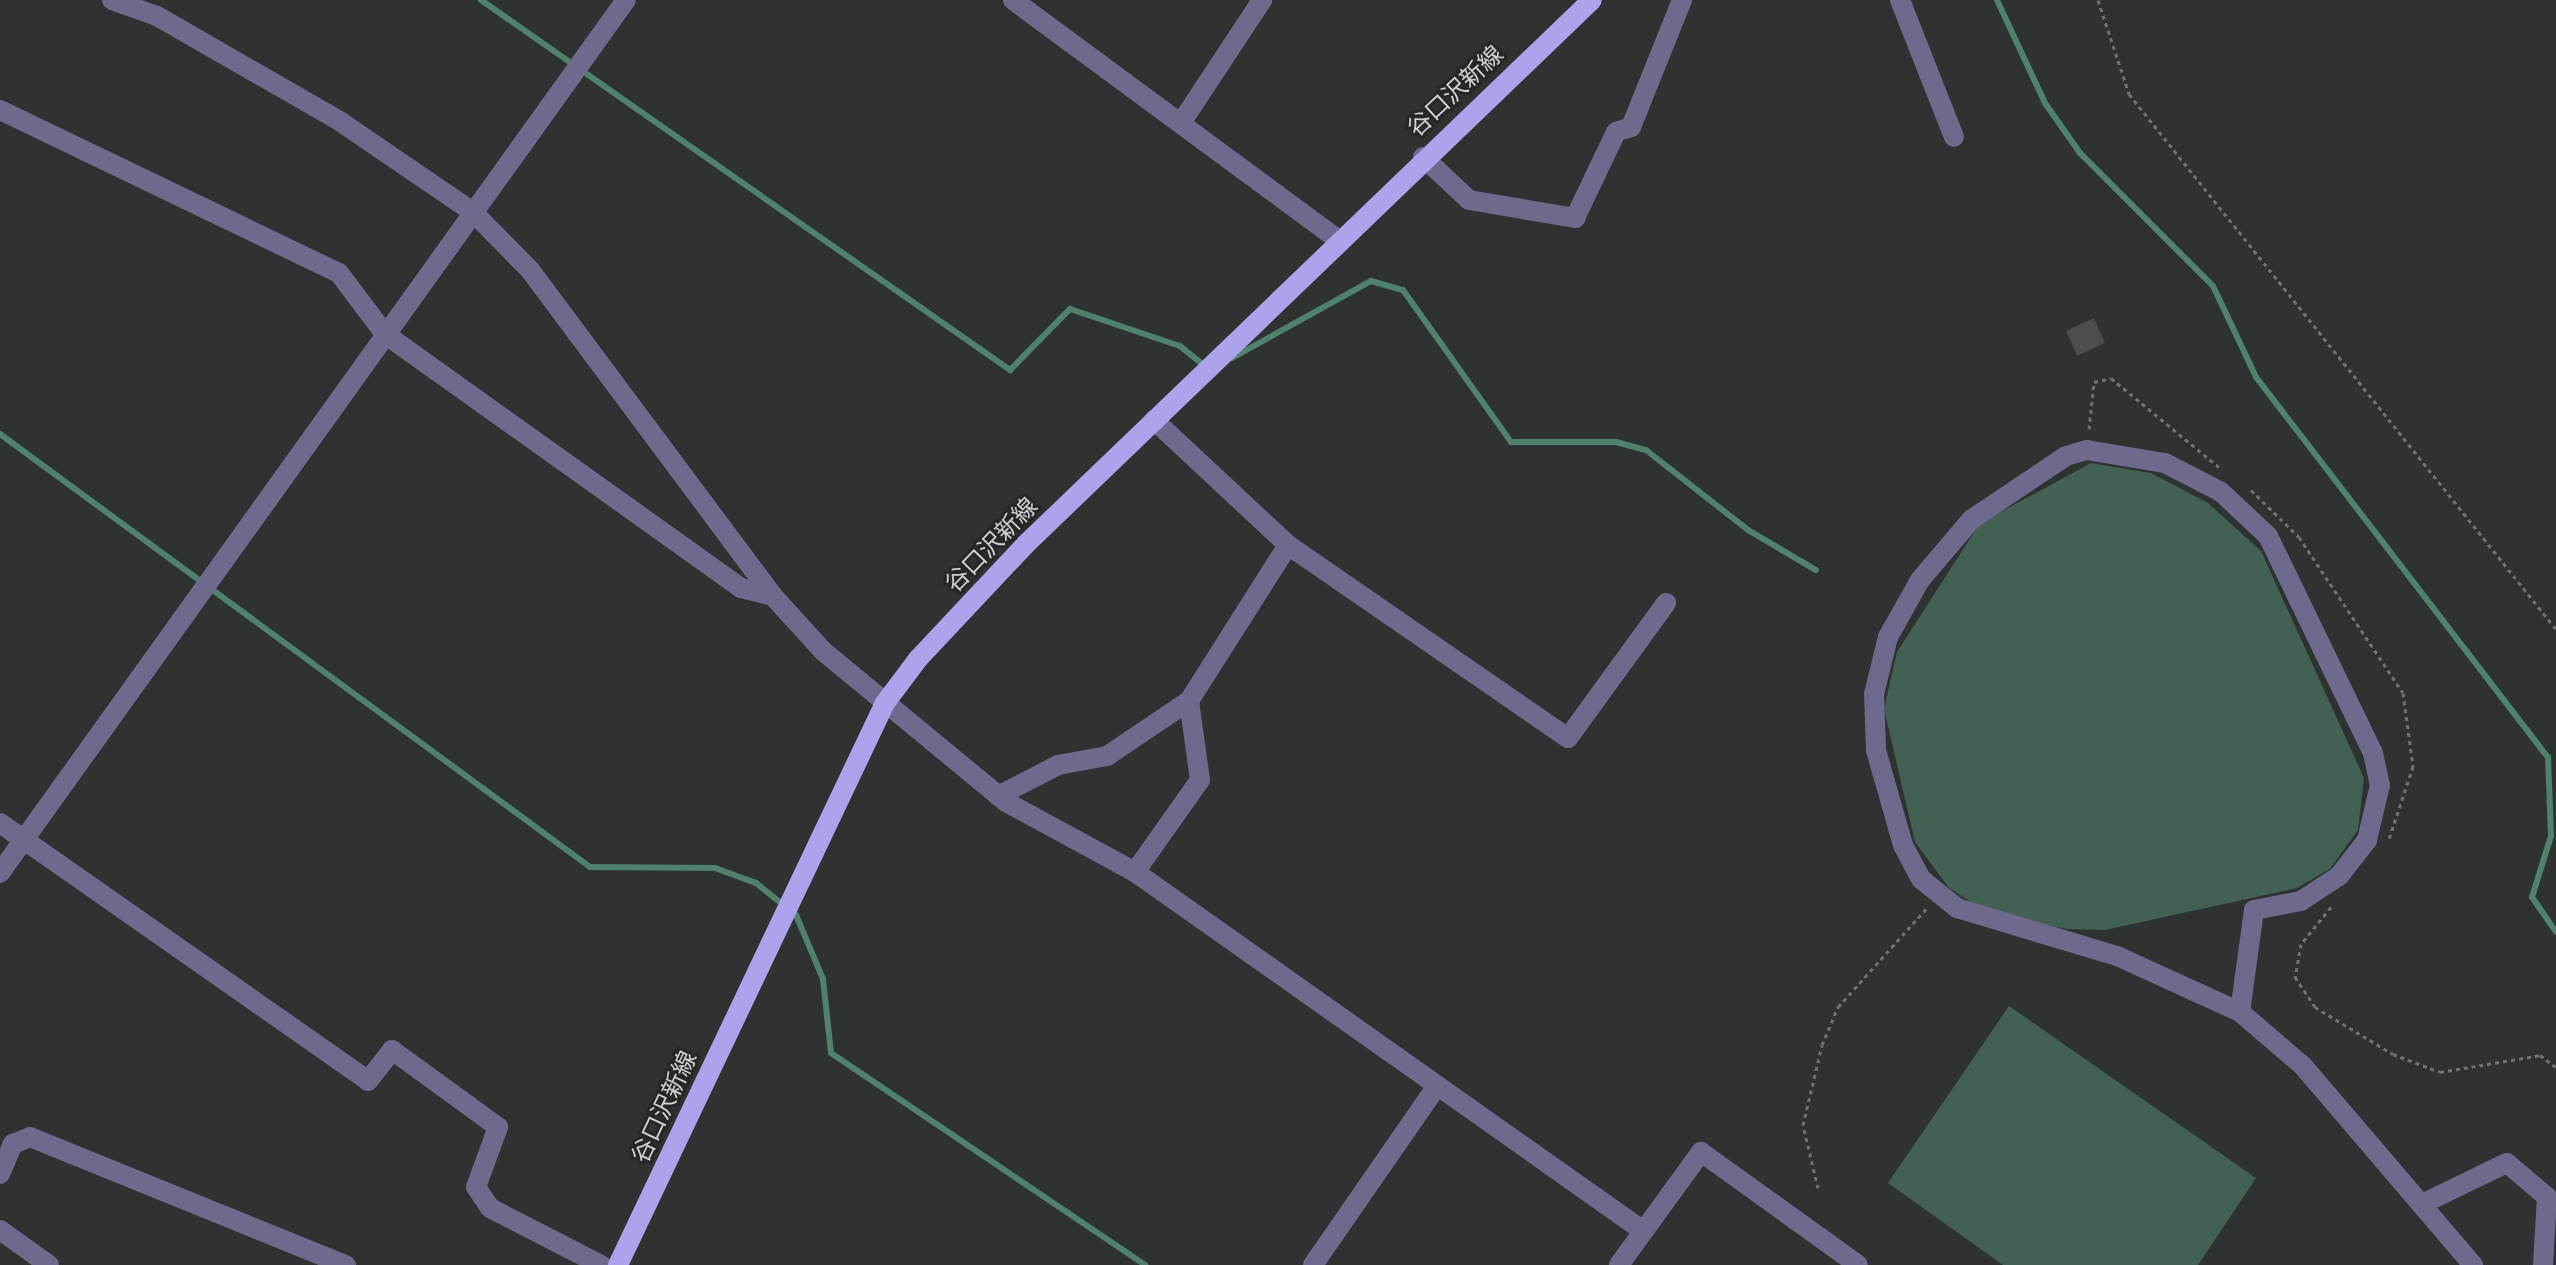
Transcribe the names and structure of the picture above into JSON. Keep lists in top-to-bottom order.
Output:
{
  "streets": {
    "main road": ["谷口沢新線"]
  }
}
